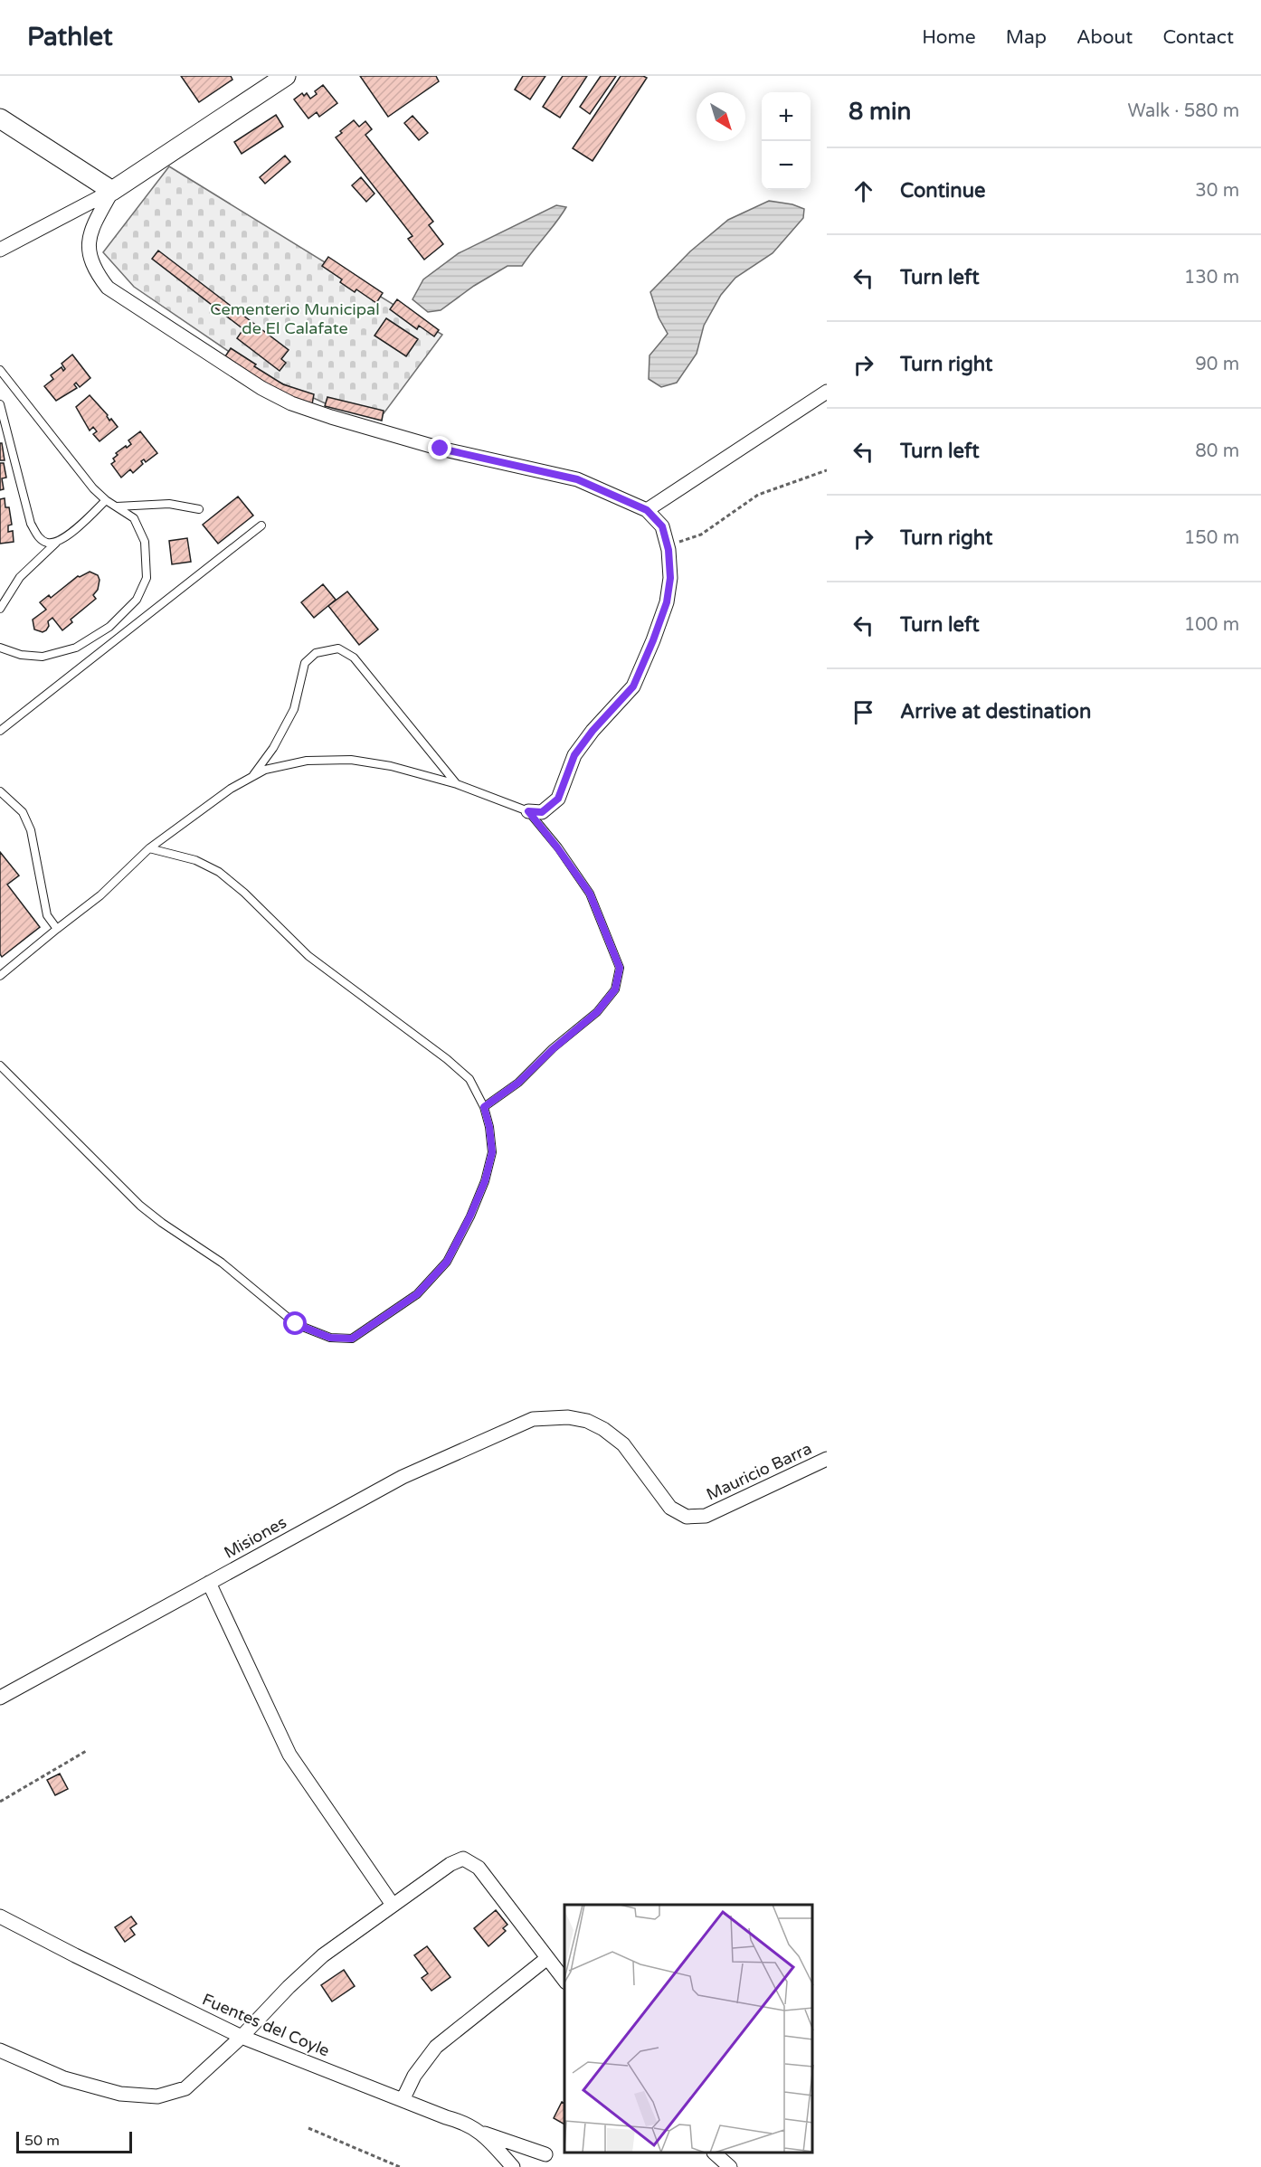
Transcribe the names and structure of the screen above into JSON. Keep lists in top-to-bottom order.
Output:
{
  "streets": {
    "street": ["Mauricio Barra", "Misiones", "Fuentes del Coyle"]
  },
  "crossings": [
    ["Mauricio Barra", "Misiones"]
  ],
  "parks": ["Cementerio Municipal de El Calafate"],
  "scale_bar": "50 m",
  "north": "bottom right",
  "page": {
    "header": "Pathlet",
    "nav": [
      "Home",
      "Map",
      "About",
      "Contact"
    ],
    "heading": ["8 min", "Walk · 580 m"],
    "map_buttons": ["+", "−"],
    "list": [
      ["Continue", "30 m"],
      ["Turn left", "130 m"],
      ["Turn right", "90 m"],
      ["Turn left", "80 m"],
      ["Turn right", "150 m"],
      ["Turn left", "100 m"],
      "Arrive at destination"
    ],
    "scale": "50 m"
  }
}
